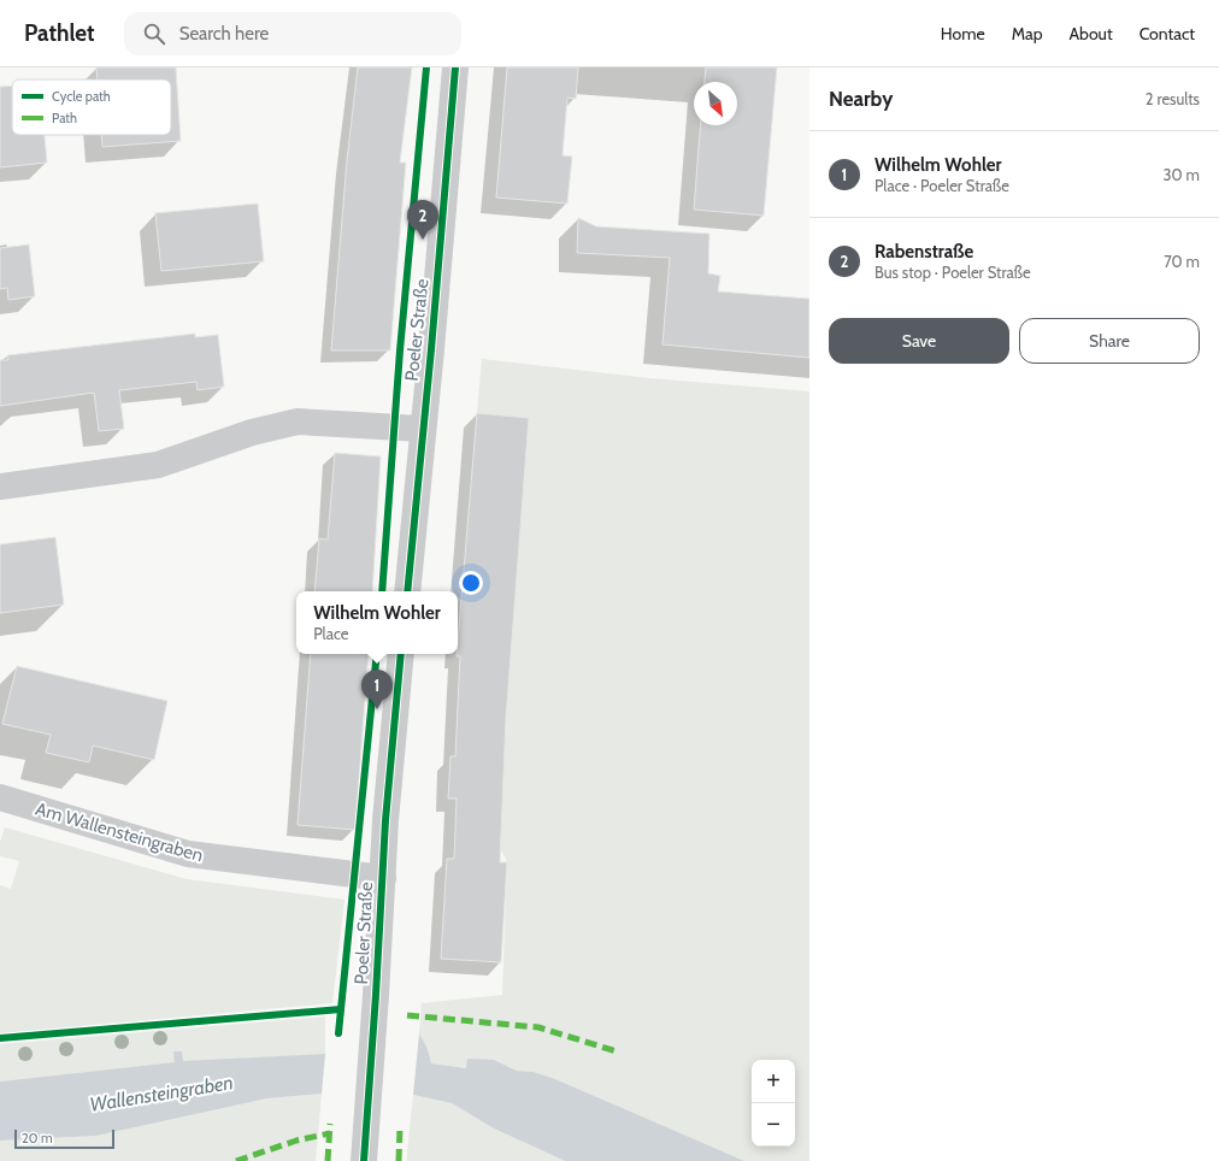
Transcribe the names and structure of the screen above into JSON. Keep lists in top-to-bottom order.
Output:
{
  "streets": {
    "street": ["Poeler Straße", "Am Wallensteingraben"]
  },
  "crossings": [
    ["Poeler Straße", "Am Wallensteingraben"]
  ],
  "water": ["Wallensteingraben"],
  "legend": ["Cycle path", "Path"],
  "scale_bar": "20 m",
  "north": "bottom right",
  "page": {
    "header": "Pathlet",
    "search": "Search here",
    "nav": [
      "Home",
      "Map",
      "About",
      "Contact"
    ],
    "heading": ["Nearby", "2 results"],
    "list": [
      {
        "mark": "1",
        "name": "Wilhelm Wohler",
        "note": "Place · Poeler Straße",
        "value": "30 m"
      },
      {
        "mark": "2",
        "name": "Rabenstraße",
        "note": "Bus stop · Poeler Straße",
        "value": "70 m"
      }
    ],
    "pins": ["2", "1"],
    "buttons": ["Save", "Share"],
    "popup": ["Wilhelm Wohler", "Place"],
    "map_buttons": ["+", "−"],
    "scale": "20 m"
  }
}
